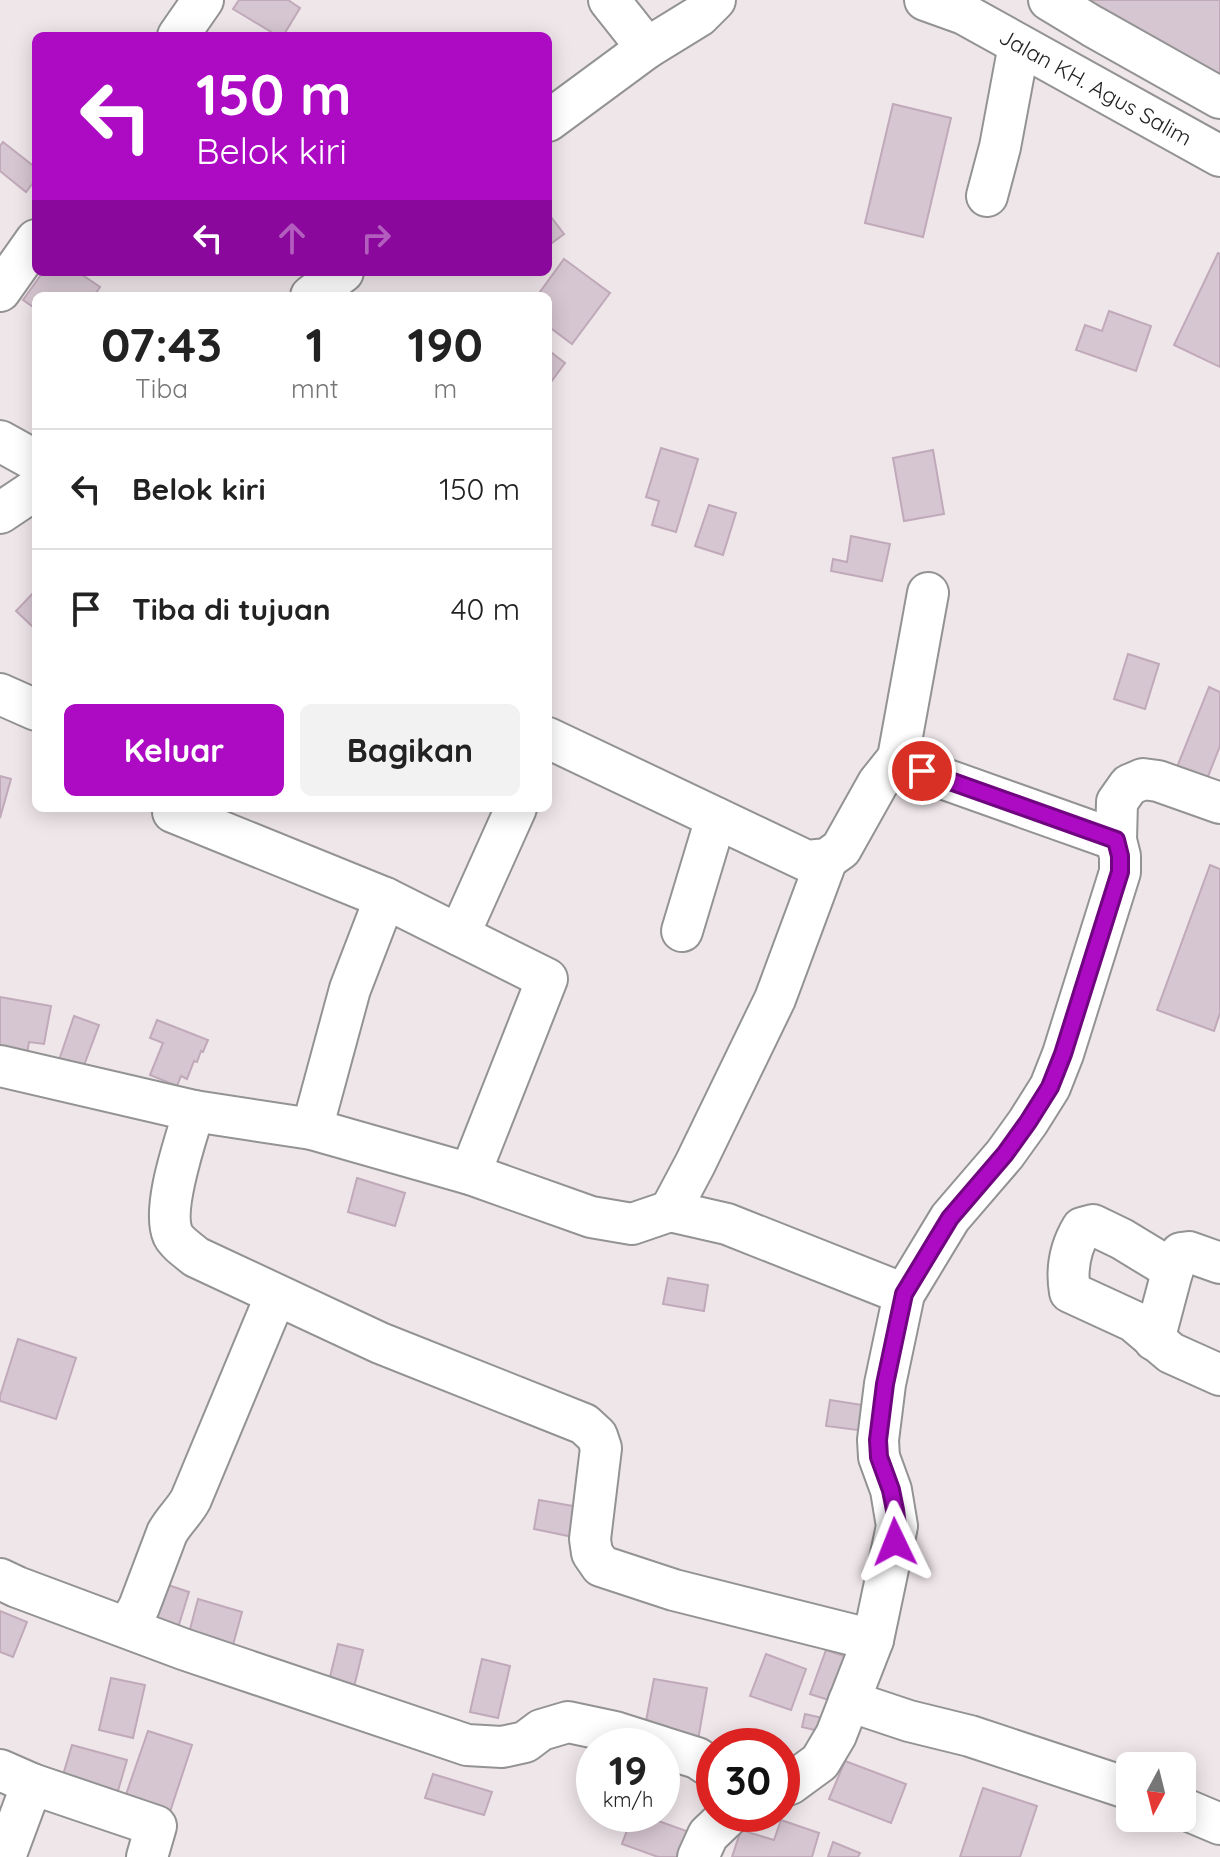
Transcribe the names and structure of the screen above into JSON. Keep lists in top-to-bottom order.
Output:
{
  "streets": {
    "street": ["Jalan KH. Agus Salim"]
  },
  "north": "bottom",
  "page": {
    "turn": ["150 m", "Belok kiri"],
    "eta": [
      "07:43",
      "Tiba",
      "1",
      "mnt",
      "190",
      "m"
    ],
    "list": [
      {
        "name": "Belok kiri",
        "value": "150 m"
      },
      {
        "name": "Tiba di tujuan",
        "value": "40 m"
      }
    ],
    "buttons": ["Keluar", "Bagikan"],
    "speed": "19 km/h",
    "limit": "30"
  }
}
